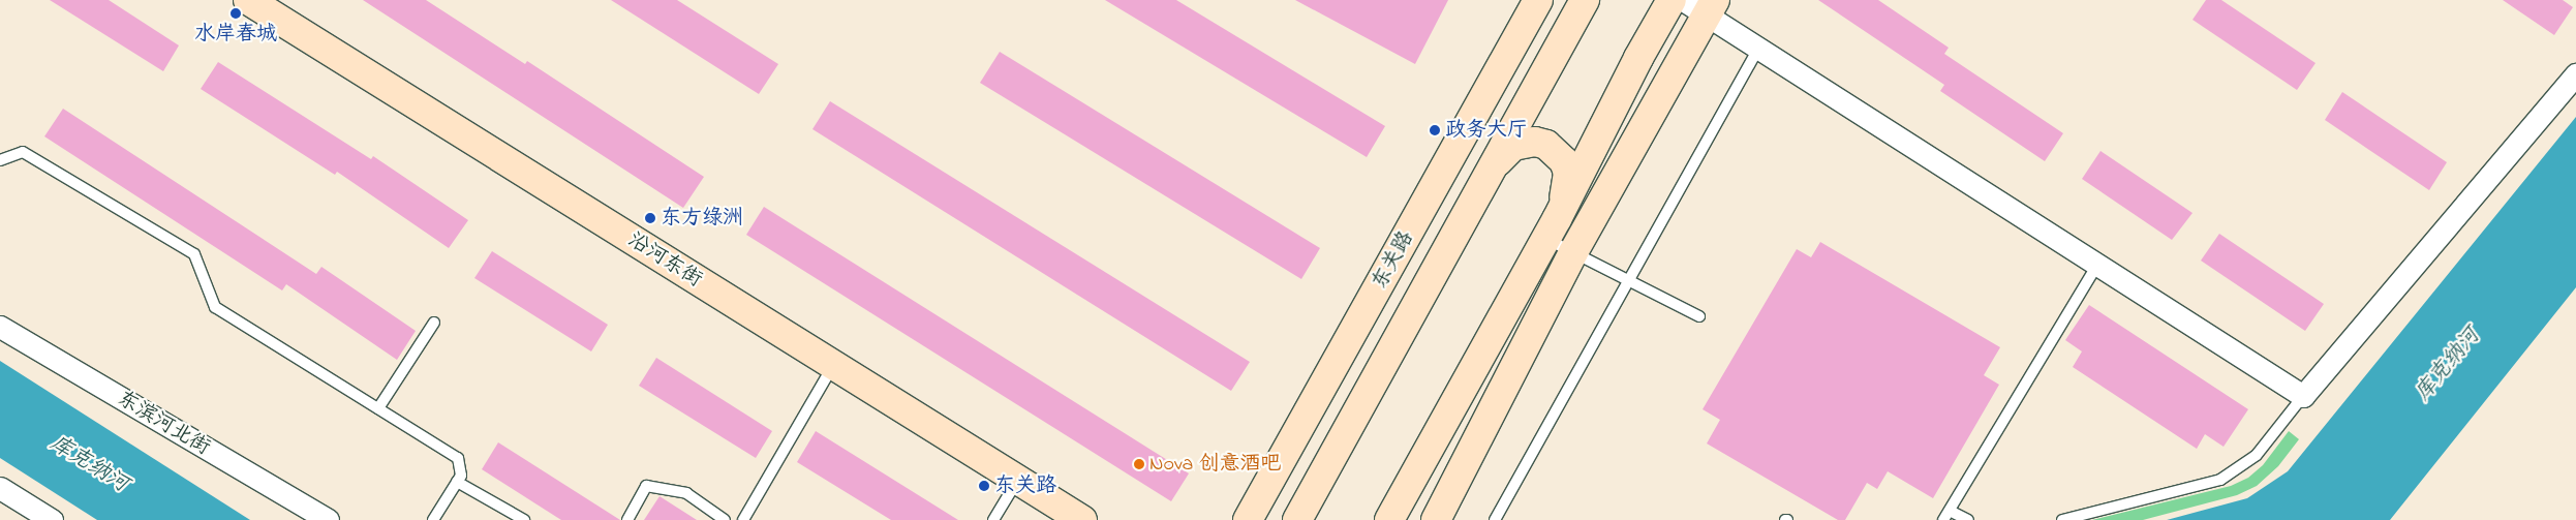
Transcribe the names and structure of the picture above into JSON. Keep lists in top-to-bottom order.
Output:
{
  "streets": {
    "street": ["沿河东街", "东关路", "东滨河北街"]
  },
  "water": ["库克纳河"],
  "places": [
    "水岸春城",
    "政务大厅",
    "东方绿洲",
    "Nova 创意酒吧",
    "东关路"
  ]
}
